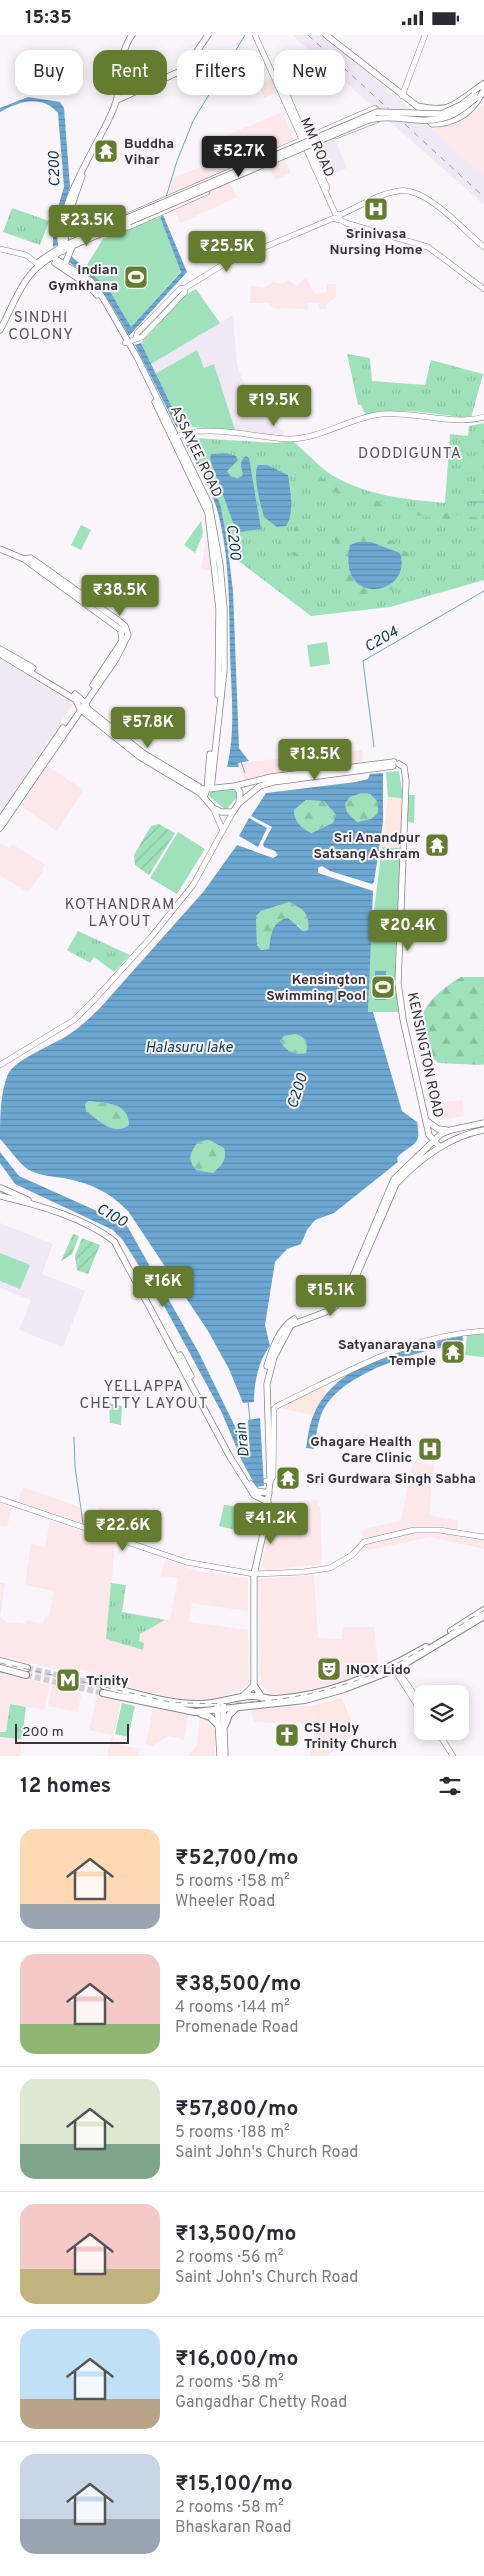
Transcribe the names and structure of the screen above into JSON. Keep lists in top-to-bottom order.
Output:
{
  "streets": {
    "main road": ["ASSAYEE ROAD", "KENSINGTON ROAD"],
    "street": ["MM ROAD"]
  },
  "districts": [
    "SINDHI COLONY",
    "DODDIGUNTA",
    "KOTHANDRAM LAYOUT",
    "YELLAPPA CHETTY LAYOUT"
  ],
  "water": [
    "C200",
    "C204",
    "Halasuru lake",
    "C100",
    "Drain"
  ],
  "places": {
    "temple": [
      "Buddha Vihar",
      "Sri Anandpur Satsang Ashram",
      "Satyanarayana Temple",
      "Sri Gurdwara Singh Sabha"
    ],
    "hospital": ["Srinivasa Nursing Home", "Ghagare Health Care Clinic"],
    "sports": ["Indian Gymkhana", "Kensington Swimming Pool"],
    "theatre": ["INOX Lido"],
    "metro station": ["Trinity"],
    "church": ["CSI Holy Trinity Church"]
  },
  "scale_bar": "200 m",
  "page": {
    "status": "15:35",
    "chip": [
      "Buy",
      "Rent",
      "Filters",
      "New"
    ],
    "price": [
      "₹52.7K",
      "₹23.5K",
      "₹25.5K",
      "₹19.5K",
      "₹38.5K",
      "₹57.8K",
      "₹13.5K",
      "₹20.4K",
      "₹16K",
      "₹15.1K",
      "₹41.2K",
      "₹22.6K"
    ],
    "scale": "200 m",
    "heading": "12 homes",
    "list": [
      {
        "name": "₹52,700/mo",
        "note": "5 rooms · 158 m² · Wheeler Road"
      },
      {
        "name": "₹38,500/mo",
        "note": "4 rooms · 144 m² · Promenade Road"
      },
      {
        "name": "₹57,800/mo",
        "note": "5 rooms · 188 m² · Saint John's Church Road"
      },
      {
        "name": "₹13,500/mo",
        "note": "2 rooms · 56 m² · Saint John's Church Road"
      },
      {
        "name": "₹16,000/mo",
        "note": "2 rooms · 58 m² · Gangadhar Chetty Road"
      },
      {
        "name": "₹15,100/mo",
        "note": "2 rooms · 58 m² · Bhaskaran Road"
      }
    ]
  }
}
